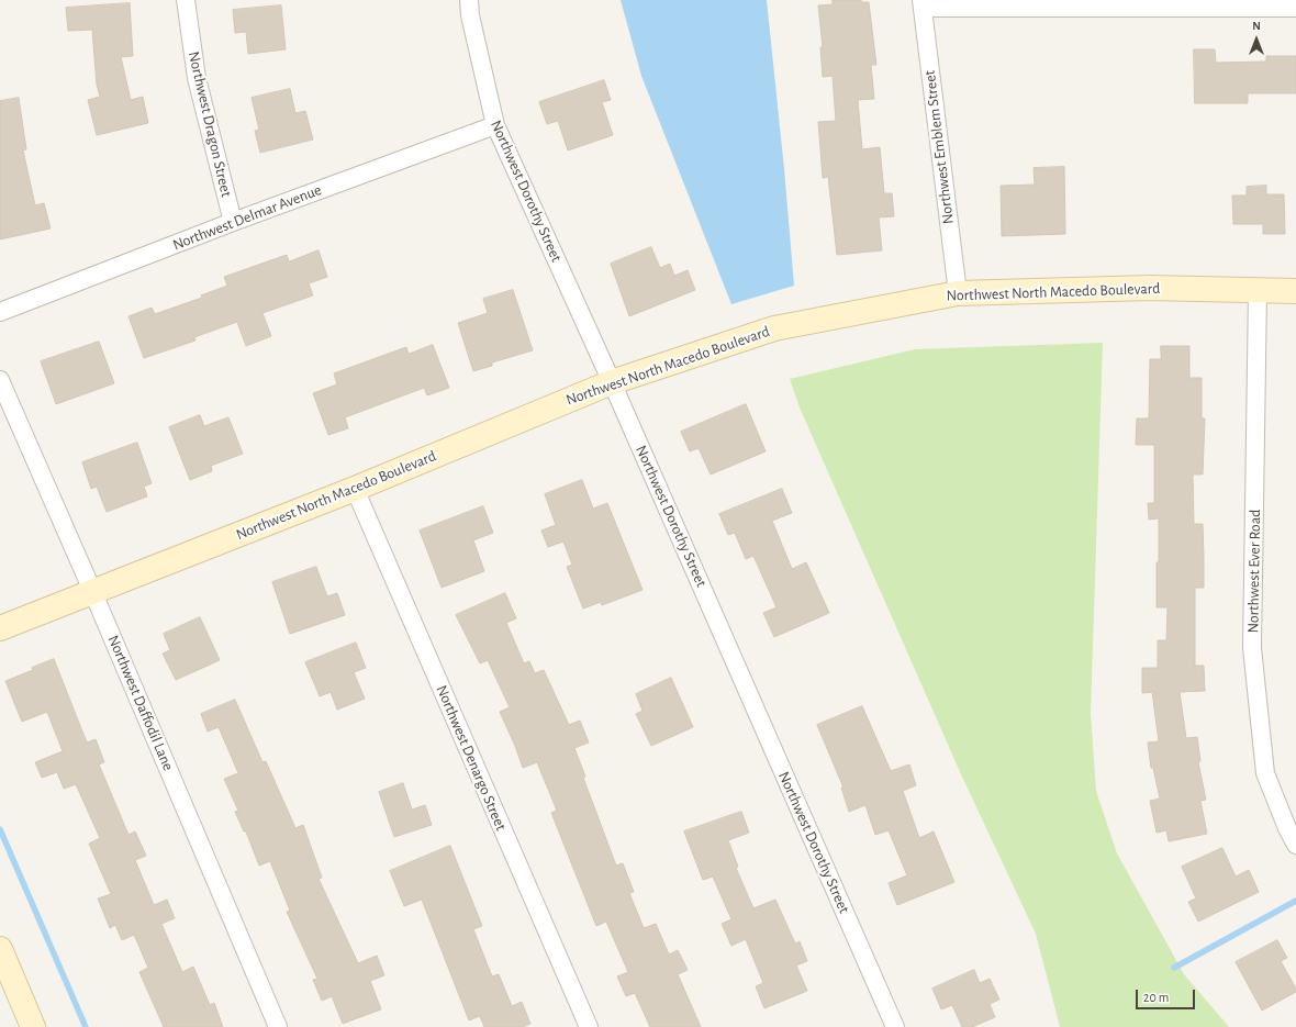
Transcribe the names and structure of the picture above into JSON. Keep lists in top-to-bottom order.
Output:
{
  "streets": {
    "street": [
      "Northwest Dragon Street",
      "Northwest Emblem Street",
      "Northwest Dorothy Street",
      "Northwest Delmar Avenue",
      "Northwest North Macedo Boulevard",
      "Northwest Ever Road",
      "Northwest Daffodil Lane",
      "Northwest Denargo Street"
    ]
  },
  "crossings": [
    ["Northwest Dragon Street", "Northwest Delmar Avenue"],
    ["Northwest Emblem Street", "Northwest North Macedo Boulevard"],
    ["Northwest Dorothy Street", "Northwest Delmar Avenue"],
    ["Northwest Dorothy Street", "Northwest North Macedo Boulevard"],
    ["Northwest North Macedo Boulevard", "Northwest Ever Road"],
    ["Northwest North Macedo Boulevard", "Northwest Daffodil Lane"],
    ["Northwest North Macedo Boulevard", "Northwest Denargo Street"]
  ],
  "scale_bar": "20 m",
  "north": "top"
}
